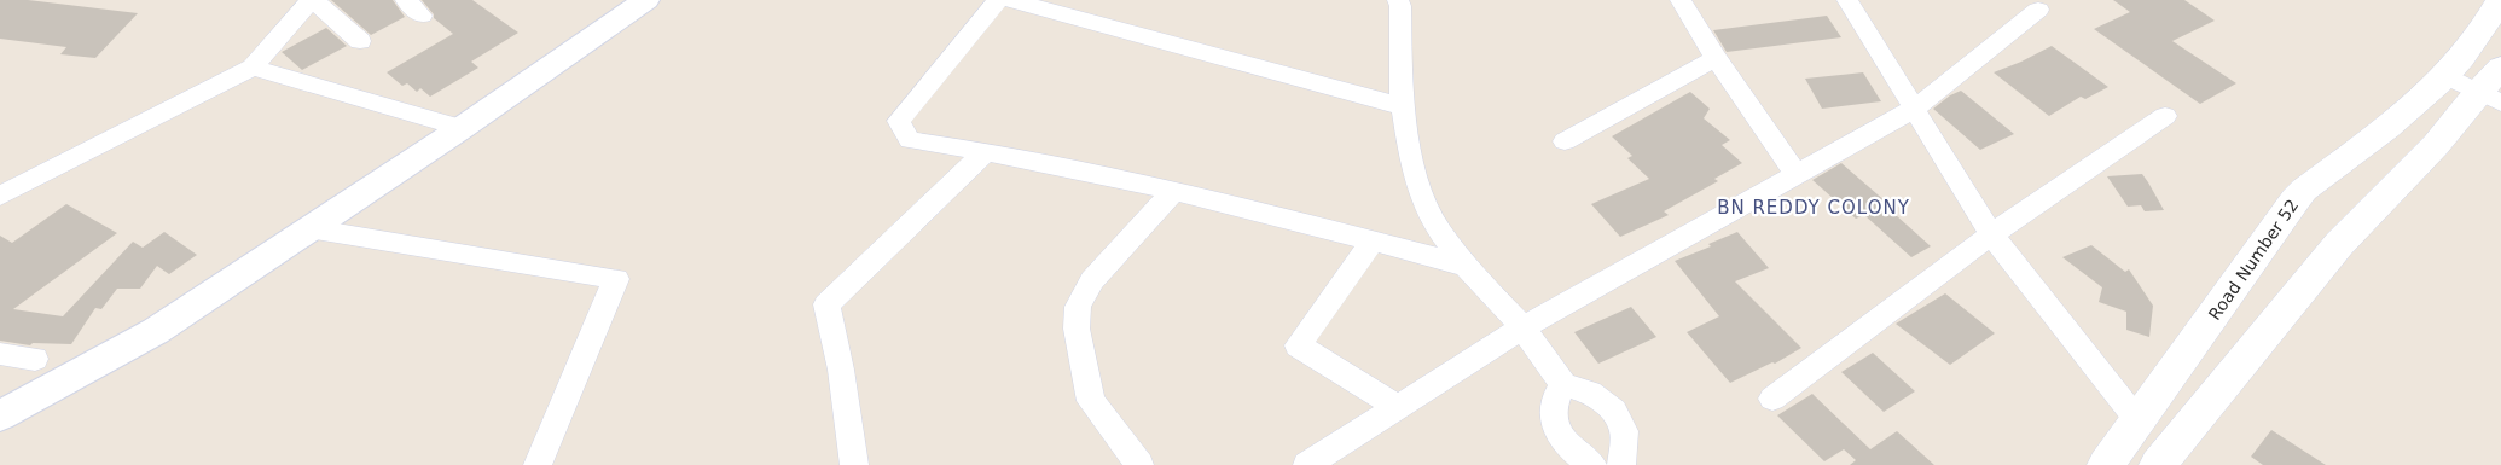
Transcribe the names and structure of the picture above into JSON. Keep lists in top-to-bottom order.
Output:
{
  "streets": {
    "main road": ["Road Number 52"]
  },
  "districts": ["BN REDDY COLONY"]
}
